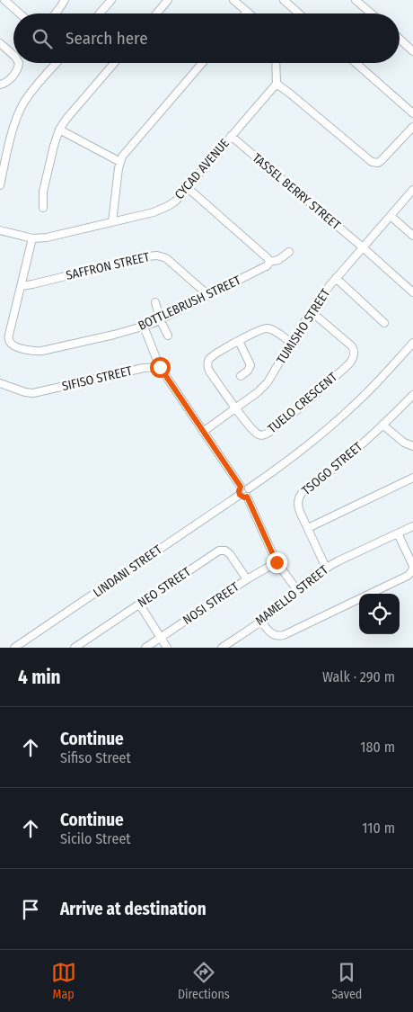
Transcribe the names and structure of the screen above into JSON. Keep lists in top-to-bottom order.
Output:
{
  "streets": {
    "street": [
      "CYCAD AVENUE",
      "TASSEL BERRY STREET",
      "SAFFRON STREET",
      "BOTTLEBRUSH STREET",
      "TUMISHO STREET",
      "SIFISO STREET",
      "TUELO CRESCENT",
      "TSOGO STREET",
      "LINDANI STREET",
      "NEO STREET",
      "MAMELLO STREET",
      "NOSI STREET"
    ]
  },
  "crossings": [
    ["CYCAD AVENUE", "TASSEL BERRY STREET"],
    ["TASSEL BERRY STREET", "TUMISHO STREET"],
    ["SAFFRON STREET", "BOTTLEBRUSH STREET"],
    ["TUMISHO STREET", "TUELO CRESCENT"],
    ["TSOGO STREET", "MAMELLO STREET"],
    ["NEO STREET", "NOSI STREET"]
  ],
  "page": {
    "search": "Search here",
    "heading": ["4 min", "Walk · 290 m"],
    "list": [
      ["Continue", "Sifiso Street", "180 m"],
      ["Continue", "Sicilo Street", "110 m"],
      "Arrive at destination"
    ],
    "nav": ["Map", "Directions", "Saved"]
  }
}
